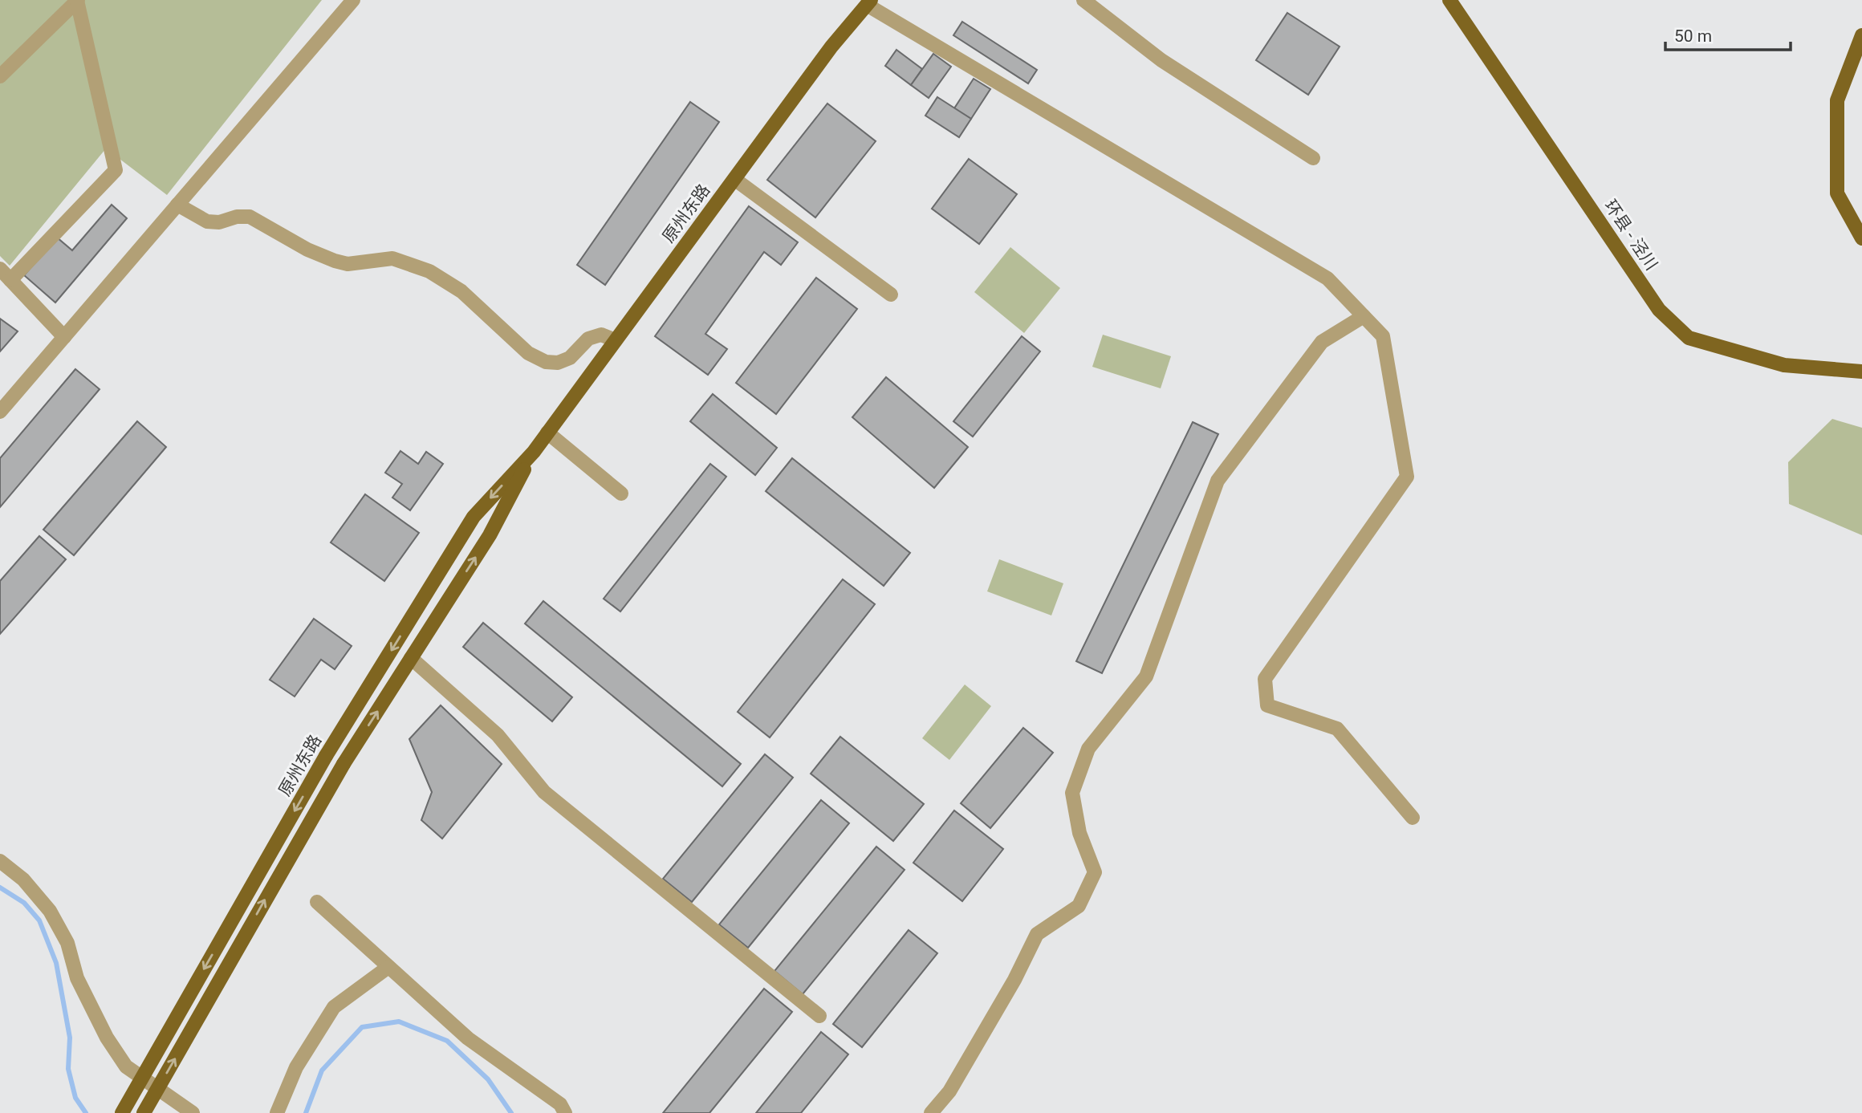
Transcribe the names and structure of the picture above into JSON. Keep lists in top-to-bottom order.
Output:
{
  "streets": {
    "main road": ["原州东路", "环县 - 泾川"]
  },
  "scale_bar": "50 m"
}
